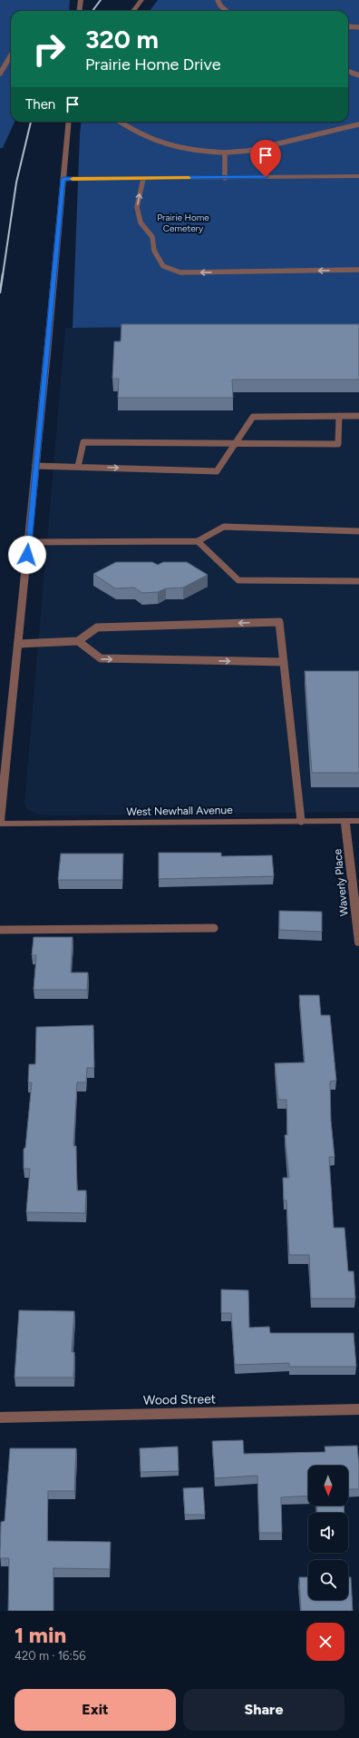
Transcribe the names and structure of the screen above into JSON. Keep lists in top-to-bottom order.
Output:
{
  "streets": {
    "street": ["West Newhall Avenue", "Waverly Place", "Wood Street"]
  },
  "crossings": [
    ["West Newhall Avenue", "Waverly Place"]
  ],
  "parks": ["Prairie Home Cemetery"],
  "north": "bottom",
  "page": {
    "turn": ["320 m", "Prairie Home Drive"],
    "then": "Then",
    "heading": ["1 min", "420 m · 16:56"],
    "buttons": ["Exit", "Share"]
  }
}
